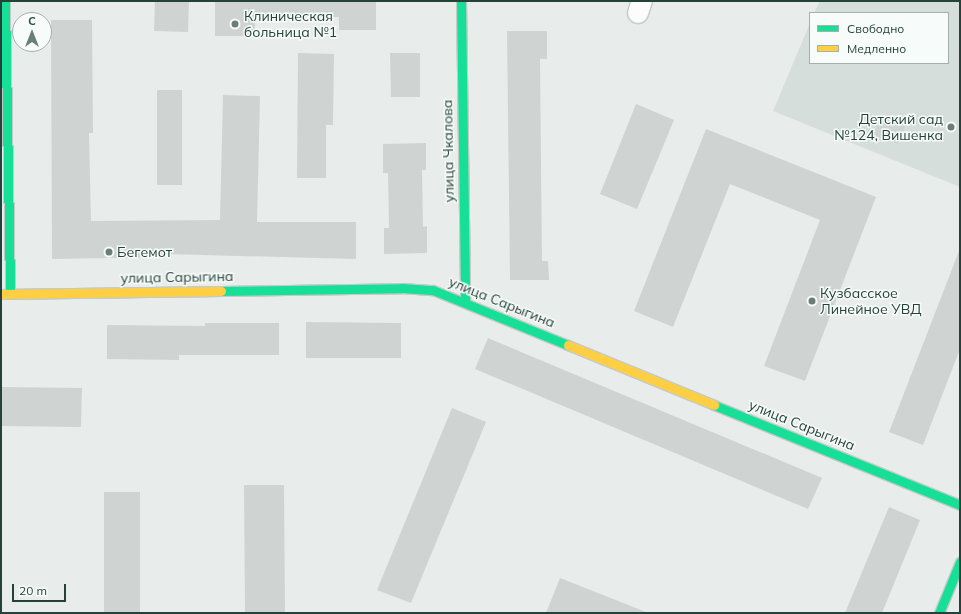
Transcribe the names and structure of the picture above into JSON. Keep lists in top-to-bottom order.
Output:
{
  "streets": {
    "street": ["улица Чкалова", "улица Сарыгина"]
  },
  "crossings": [
    ["улица Чкалова", "улица Сарыгина"]
  ],
  "places": [
    "Клиническая больница №1",
    "Детский сад №124, Вишенка",
    "Бегемот",
    "Кузбасское Линейное УВД"
  ],
  "legend": ["Свободно", "Медленно"],
  "scale_bar": "20 m",
  "north": "top"
}
